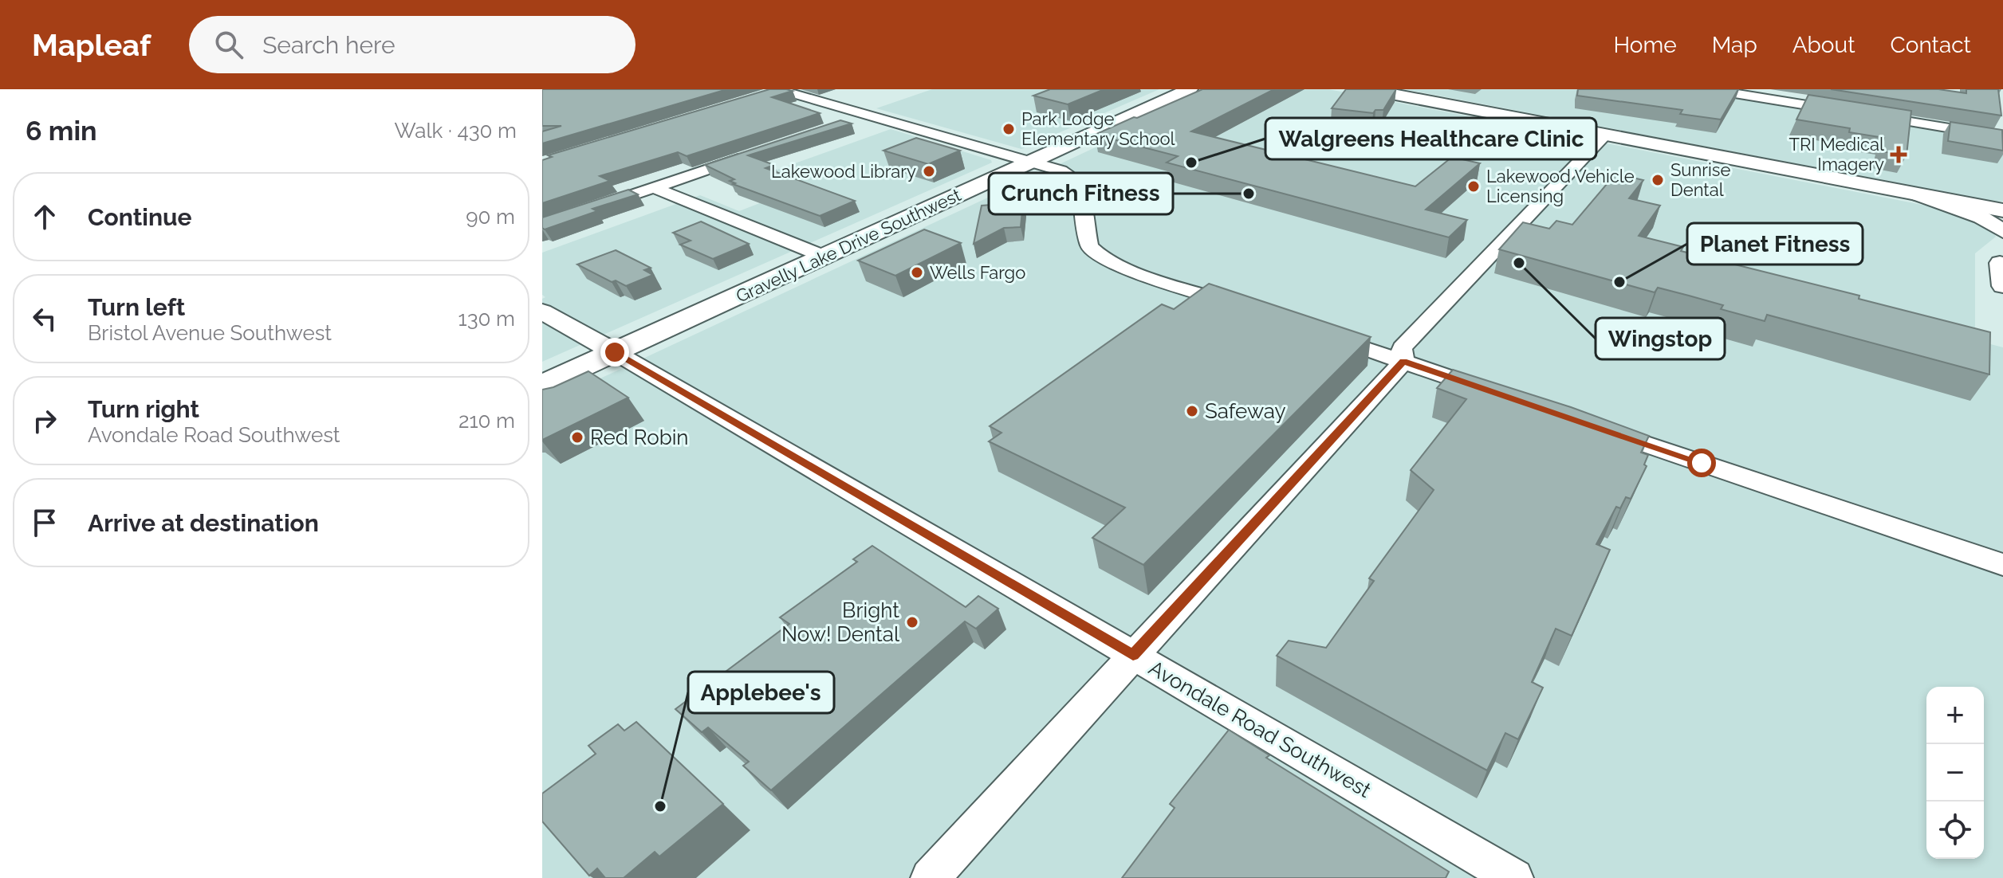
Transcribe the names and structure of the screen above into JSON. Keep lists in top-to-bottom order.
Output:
{
  "streets": {
    "main road": ["Gravelly Lake Drive Southwest"],
    "street": ["Avondale Road Southwest"]
  },
  "crossings": [
    ["Gravelly Lake Drive Southwest", "Avondale Road Southwest"]
  ],
  "places": {
    "other": [
      "Park Lodge Elementary School",
      "Walgreens Healthcare Clinic",
      "Lakewood Library",
      "Sunrise Dental",
      "Lakewood Vehicle Licensing",
      "Crunch Fitness",
      "Wingstop",
      "Wells Fargo",
      "Planet Fitness",
      "Safeway",
      "Red Robin",
      "Bright Now! Dental",
      "Applebee's"
    ],
    "health": ["TRI Medical Imagery"]
  },
  "page": {
    "header": "Mapleaf",
    "search": "Search here",
    "nav": [
      "Home",
      "Map",
      "About",
      "Contact"
    ],
    "heading": ["6 min", "Walk · 430 m"],
    "list": [
      ["Continue", "90 m"],
      ["Turn left", "Bristol Avenue Southwest", "130 m"],
      ["Turn right", "Avondale Road Southwest", "210 m"],
      "Arrive at destination"
    ],
    "map_buttons": ["+", "−"]
  }
}
